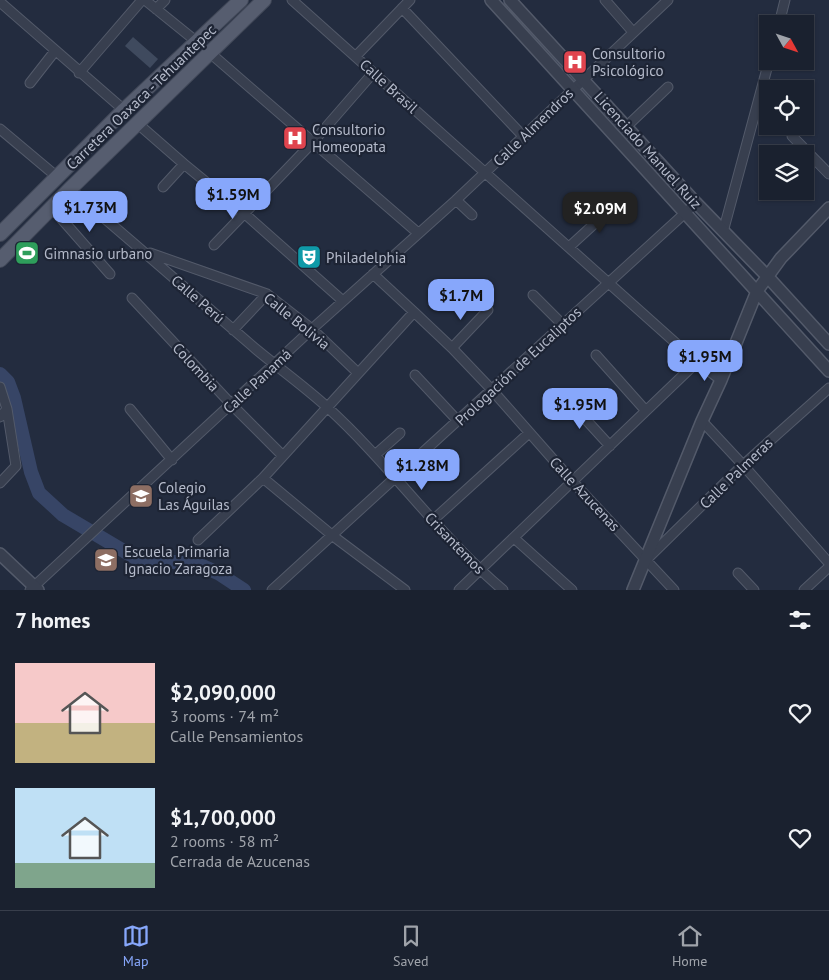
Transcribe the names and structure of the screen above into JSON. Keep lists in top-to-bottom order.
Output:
{
  "streets": {
    "main road": ["Carretera Oaxaca - Tehuantepec"],
    "street": [
      "Calle Brasil",
      "Calle Almendros",
      "Licenciado Manuel Ruiz",
      "Calle Perú",
      "Calle Bolivia",
      "Prologación de Eucaliptos",
      "Colombia",
      "Calle Panamá",
      "Calle Palmeras",
      "Calle Azucenas",
      "Crisantemos"
    ]
  },
  "crossings": [
    ["Calle Brasil", "Calle Almendros"],
    ["Calle Brasil", "Prologación de Eucaliptos"],
    ["Carretera Oaxaca - Tehuantepec", "Calle Perú"],
    ["Calle Almendros", "Licenciado Manuel Ruiz"],
    ["Calle Almendros", "Calle Panamá"],
    ["Licenciado Manuel Ruiz", "Prologación de Eucaliptos"],
    ["Calle Perú", "Calle Bolivia"],
    ["Calle Perú", "Calle Panamá"],
    ["Calle Perú", "Crisantemos"],
    ["Calle Bolivia", "Calle Panamá"],
    ["Prologación de Eucaliptos", "Calle Azucenas"],
    ["Prologación de Eucaliptos", "Crisantemos"],
    ["Colombia", "Calle Panamá"],
    ["Calle Panamá", "Calle Azucenas"],
    ["Calle Palmeras", "Calle Azucenas"]
  ],
  "places": {
    "hospital": ["Consultorio Psicológico", "Consultorio Homeopata"],
    "sports": ["Gimnasio urbano"],
    "theatre": ["Philadelphia"],
    "school or university": ["Colegio Las Águilas", "Escuela Primaria Ignacio Zaragoza"]
  },
  "north": "bottom right",
  "page": {
    "price": [
      "$1.59M",
      "$1.73M",
      "$2.09M",
      "$1.7M",
      "$1.95M",
      "$1.95M",
      "$1.28M"
    ],
    "heading": "7 homes",
    "list": [
      {
        "name": "$2,090,000",
        "note": "3 rooms · 74 m² · Calle Pensamientos"
      },
      {
        "name": "$1,700,000",
        "note": "2 rooms · 58 m² · Cerrada de Azucenas"
      }
    ],
    "tabs": ["Map", "Saved", "Home"]
  }
}
